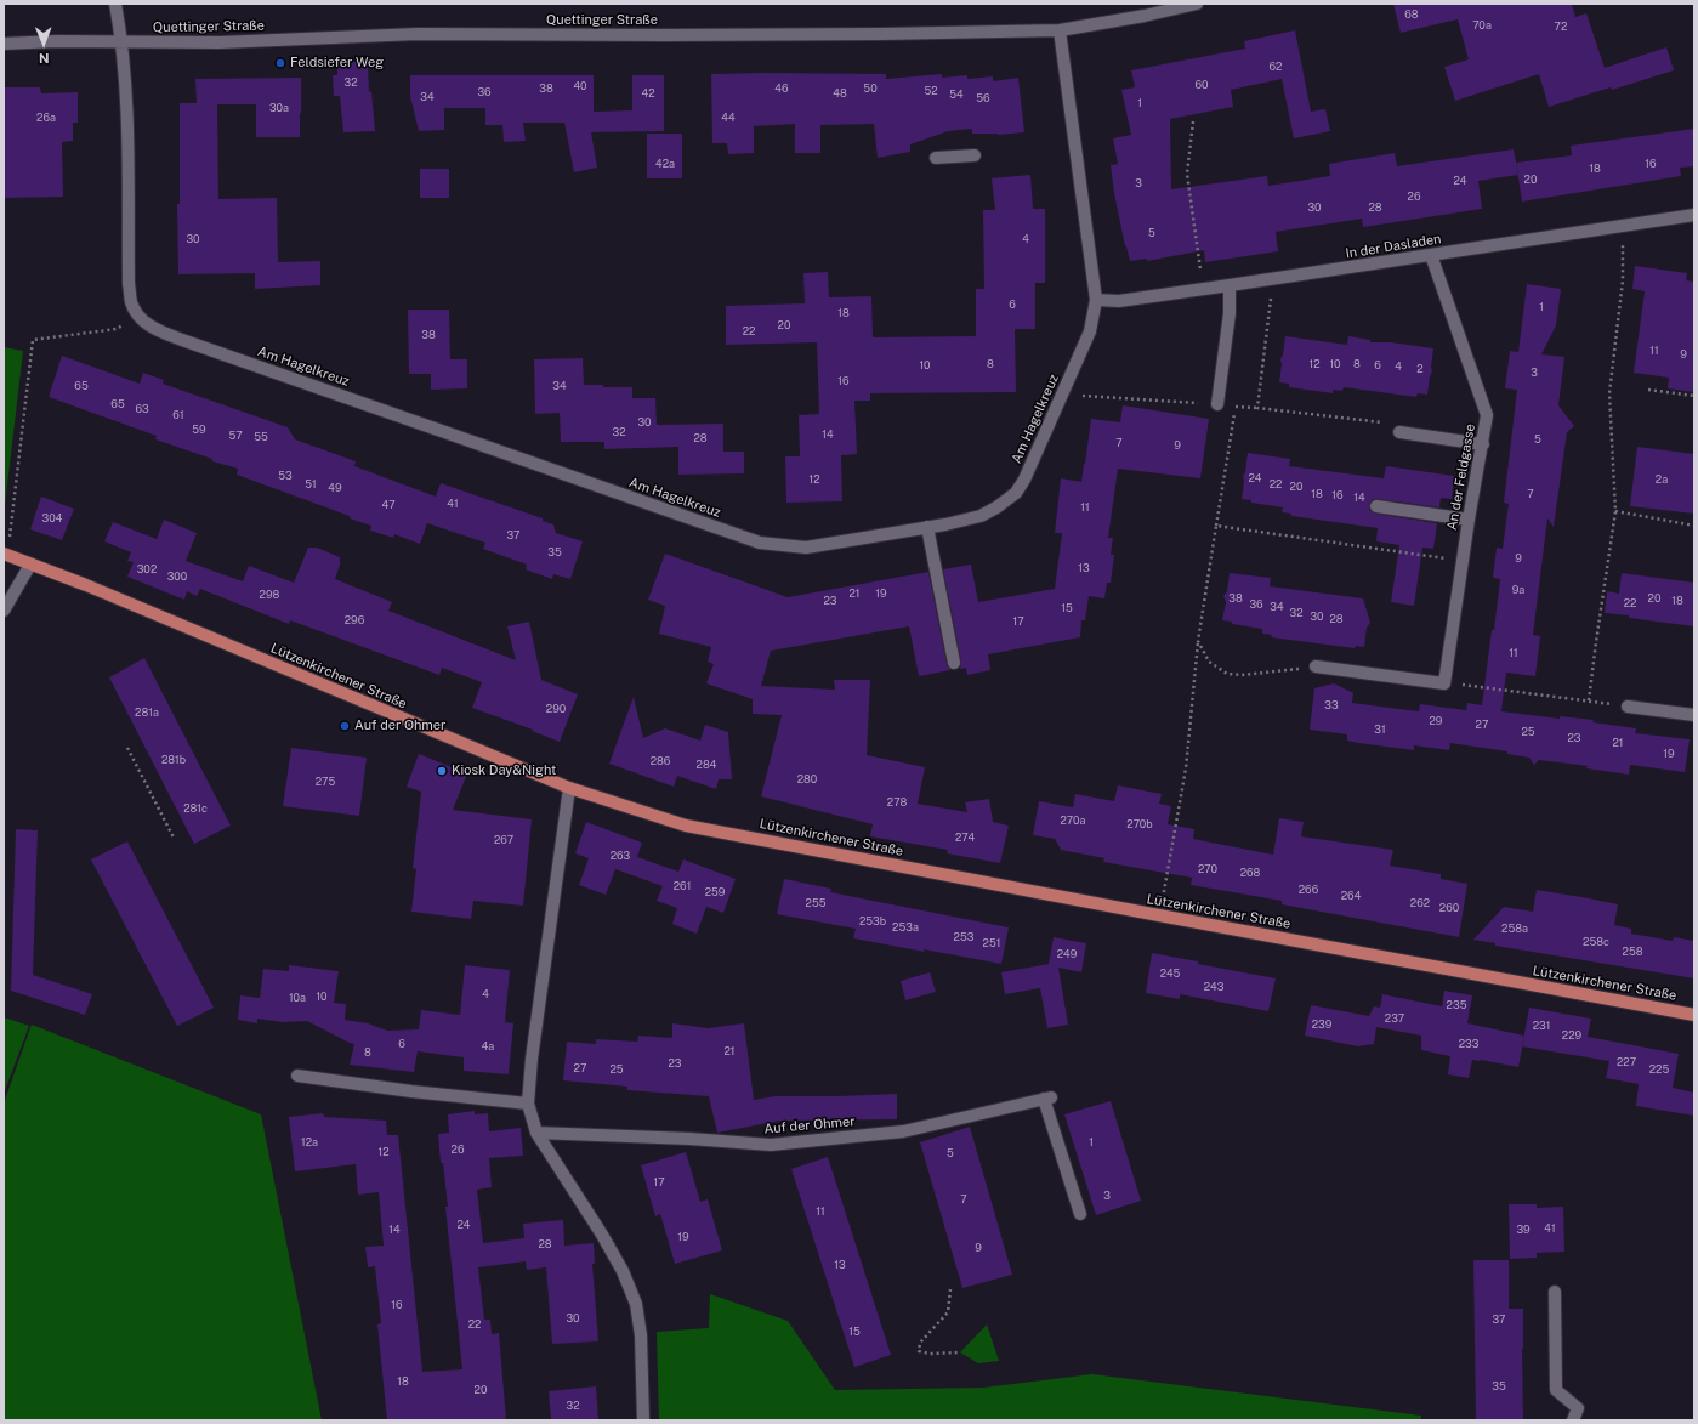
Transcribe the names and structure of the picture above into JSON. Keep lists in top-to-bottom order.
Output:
{
  "streets": {
    "main road": ["Lützenkirchener Straße"],
    "street": [
      "Quettinger Straße",
      "In der Dasladen",
      "Am Hagelkreuz",
      "An der Feldgasse",
      "Auf der Ohmer"
    ]
  },
  "crossings": [
    ["Quettinger Straße", "Am Hagelkreuz"],
    ["In der Dasladen", "Am Hagelkreuz"],
    ["In der Dasladen", "An der Feldgasse"]
  ],
  "places": ["Feldsiefer Weg", "Auf der Ohmer", "Kiosk Day&Night"],
  "house_numbers": [
    "68",
    "70a",
    "72",
    "62",
    "32",
    "60",
    "40",
    "38",
    "46",
    "50",
    "52",
    "36",
    "42",
    "48",
    "54",
    "34",
    "56",
    "1",
    "30a",
    "26a",
    "44",
    "42a",
    "16",
    "18",
    "20",
    "24",
    "3",
    "26",
    "30",
    "28",
    "5",
    "30",
    "4",
    "6",
    "1",
    "18",
    "20",
    "22",
    "38",
    "11",
    "9",
    "8",
    "12",
    "10",
    "8",
    "10",
    "6",
    "4",
    "2",
    "3",
    "16",
    "65",
    "34",
    "65",
    "63",
    "61",
    "30",
    "59",
    "32",
    "14",
    "57",
    "55",
    "28",
    "5",
    "7",
    "9",
    "53",
    "24",
    "12",
    "2a",
    "51",
    "22",
    "20",
    "49",
    "18",
    "7",
    "16",
    "14",
    "41",
    "47",
    "11",
    "304",
    "37",
    "35",
    "9",
    "13",
    "302",
    "300",
    "9a",
    "21",
    "19",
    "298",
    "38",
    "20",
    "23",
    "18",
    "22",
    "36",
    "34",
    "15",
    "32",
    "30",
    "28",
    "296",
    "17",
    "11",
    "33",
    "290",
    "281a",
    "29",
    "27",
    "31",
    "25",
    "23",
    "21",
    "19",
    "281b",
    "286",
    "284",
    "280",
    "275",
    "278",
    "281c",
    "270a",
    "270b",
    "274",
    "267",
    "263",
    "270",
    "268",
    "261",
    "266",
    "259",
    "264",
    "255",
    "262",
    "260",
    "253b",
    "253a",
    "258a",
    "253",
    "258c",
    "251",
    "258",
    "249",
    "245",
    "243",
    "4",
    "10",
    "10a",
    "235",
    "237",
    "239",
    "231",
    "229",
    "6",
    "233",
    "4a",
    "21",
    "8",
    "227",
    "23",
    "27",
    "25",
    "225",
    "12a",
    "1",
    "26",
    "12",
    "5",
    "17",
    "3",
    "7",
    "11",
    "24",
    "41",
    "14",
    "39",
    "19",
    "28",
    "9",
    "13",
    "16",
    "30",
    "37",
    "22",
    "15",
    "18",
    "35",
    "20",
    "32"
  ],
  "north": "bottom"
}
